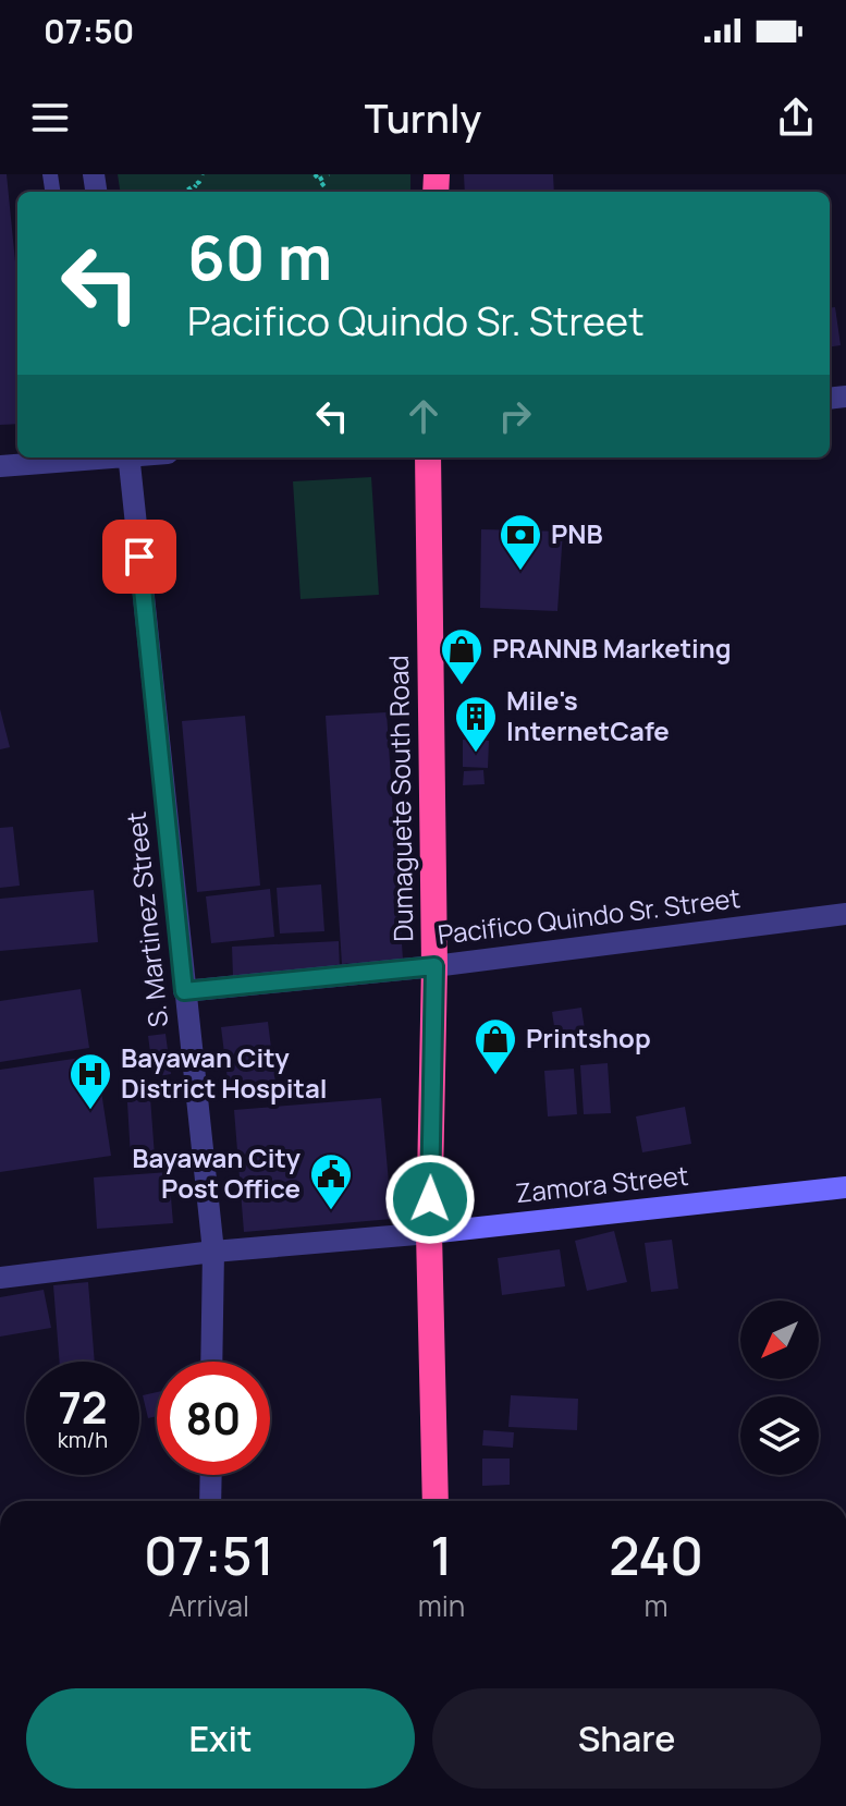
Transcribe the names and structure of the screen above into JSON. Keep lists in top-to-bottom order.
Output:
{
  "streets": {
    "highway": ["Dumaguete South Road"],
    "street": ["Pacifico Quindo Sr. Street", "S. Martinez Street", "Zamora Street"]
  },
  "crossings": [
    ["Dumaguete South Road", "Pacifico Quindo Sr. Street"],
    ["Dumaguete South Road", "Zamora Street"],
    ["Pacifico Quindo Sr. Street", "S. Martinez Street"],
    ["S. Martinez Street", "Zamora Street"]
  ],
  "places": {
    "bank": ["PNB"],
    "shop": ["PRANNB Marketing", "Printshop"],
    "building": ["Mile's InternetCafe"],
    "hospital": ["Bayawan City District Hospital"],
    "public building": ["Bayawan City Post Office"]
  },
  "north": "bottom left",
  "page": {
    "status": "07:50",
    "header": "Turnly",
    "turn": ["60 m", "Pacifico Quindo Sr. Street"],
    "speed": "72 km/h",
    "limit": "80",
    "eta": [
      "07:51",
      "Arrival",
      "1",
      "min",
      "240",
      "m"
    ],
    "buttons": ["Exit", "Share"]
  }
}
